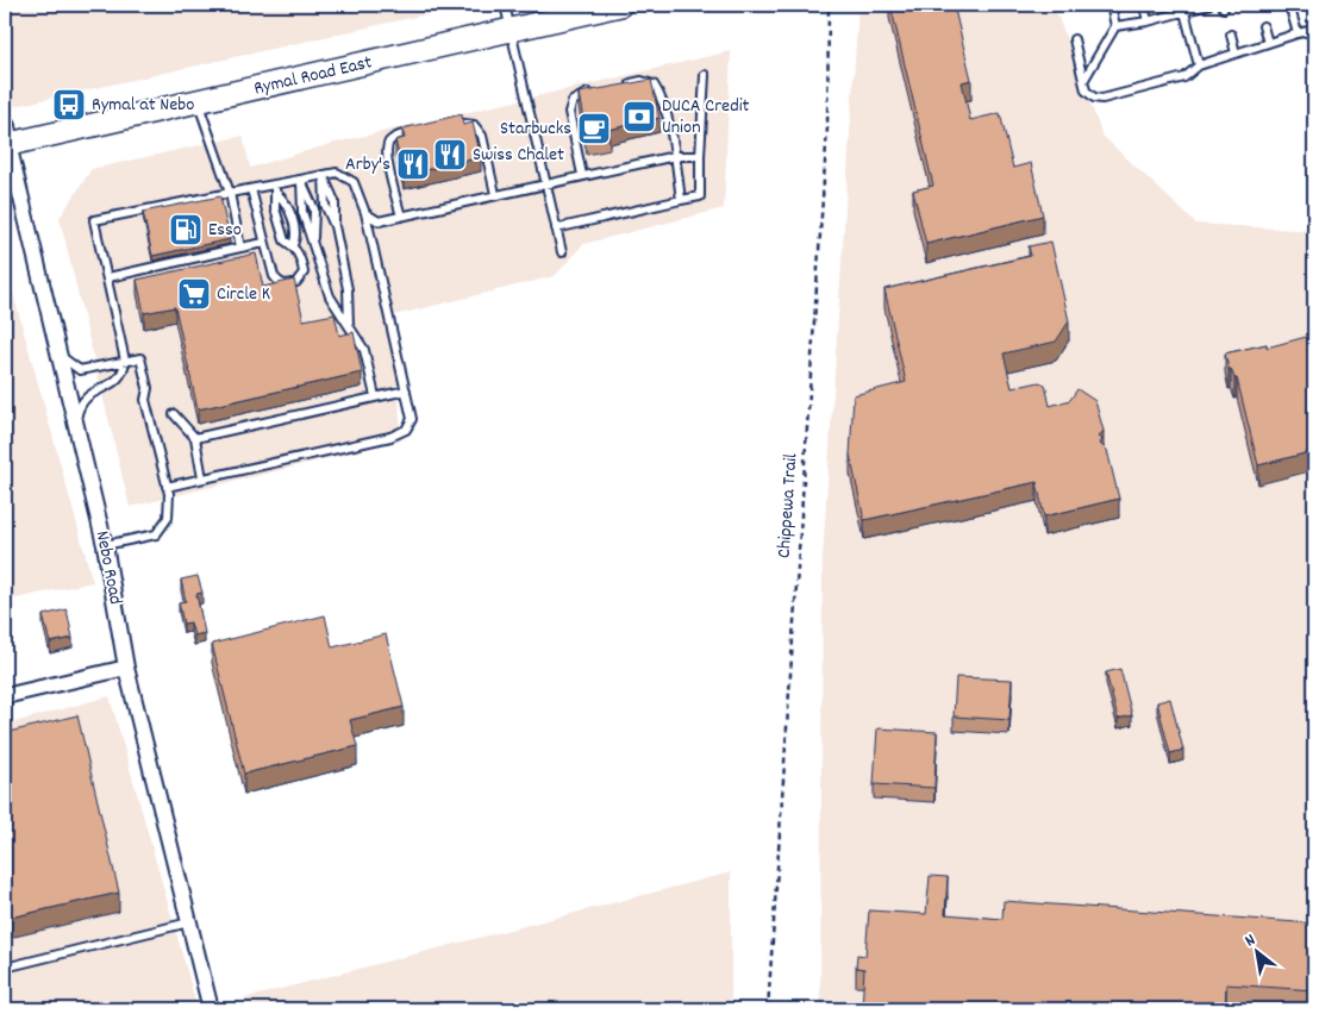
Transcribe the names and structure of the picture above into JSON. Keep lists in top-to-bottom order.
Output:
{
  "streets": {
    "main road": ["Rymal Road East"],
    "street": ["Nebo Road"],
    "path": ["Chippewa Trail"]
  },
  "crossings": [
    ["Rymal Road East", "Nebo Road"]
  ],
  "places": {
    "bus stop": ["Rymal at Nebo"],
    "bank": ["DUCA Credit Union"],
    "cafe": ["Starbucks"],
    "restaurant": ["Swiss Chalet", "Arby's"],
    "fuel station": ["Esso"],
    "supermarket": ["Circle K"]
  },
  "north": "top left"
}
